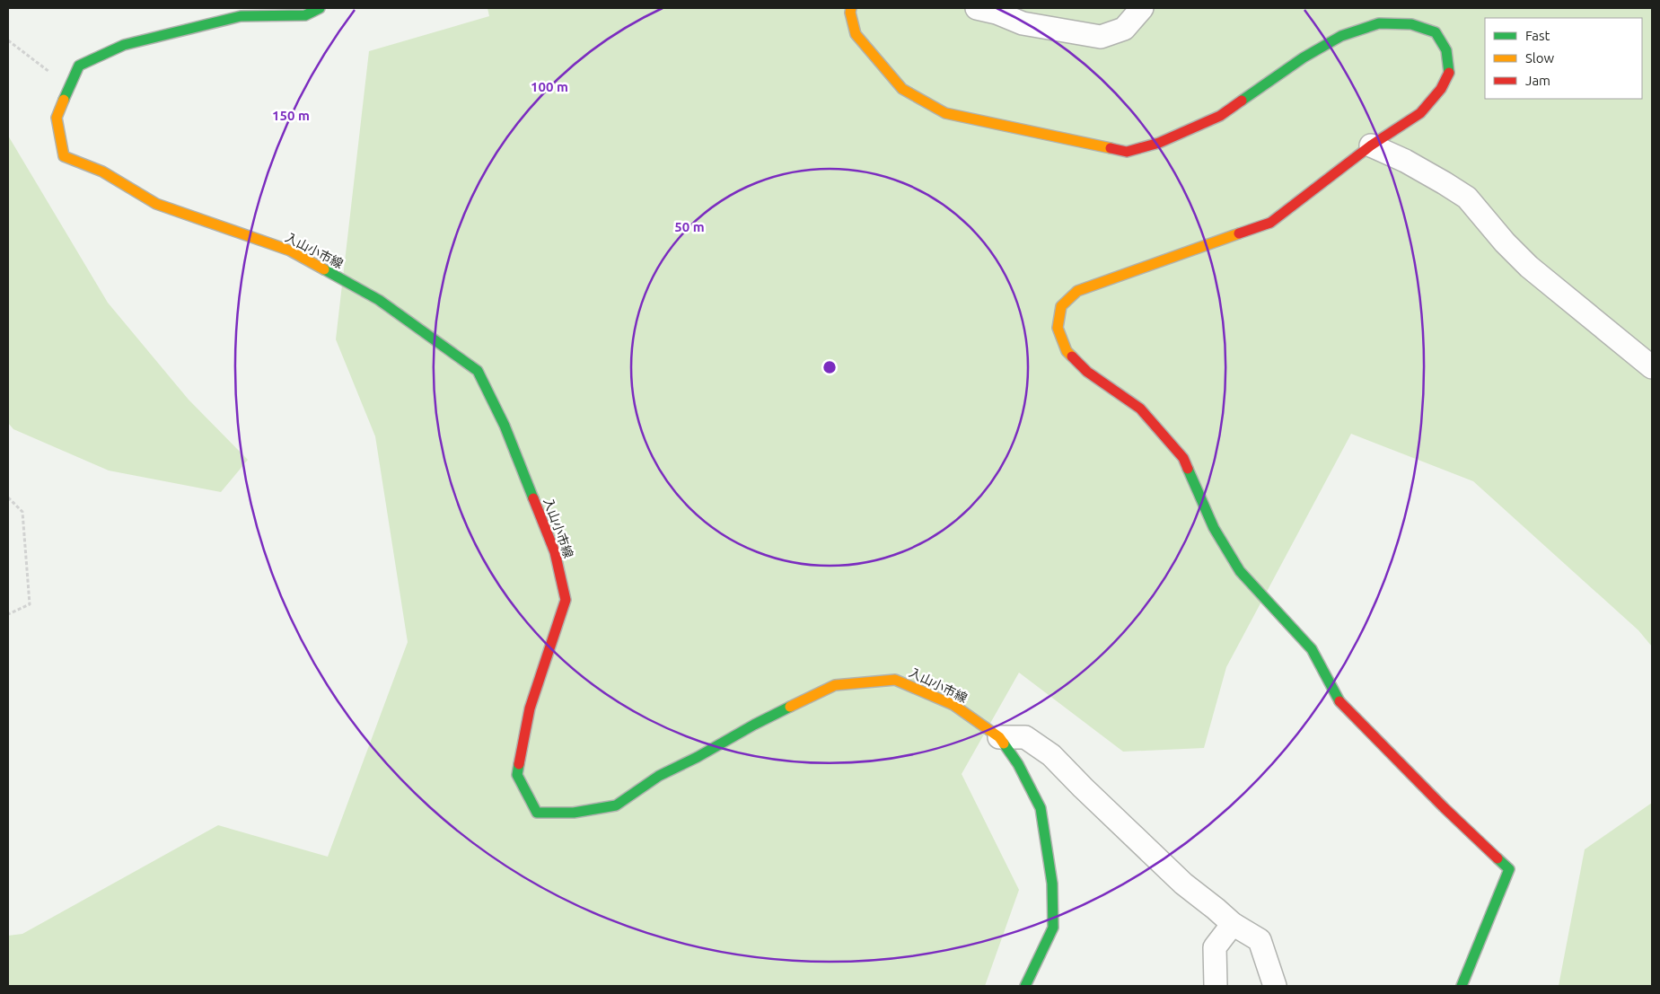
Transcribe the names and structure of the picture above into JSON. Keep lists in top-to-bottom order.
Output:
{
  "streets": {
    "main road": ["入山小市線"]
  },
  "legend": ["Fast", "Slow", "Jam"],
  "rings": ["100 m", "150 m", "50 m"]
}
